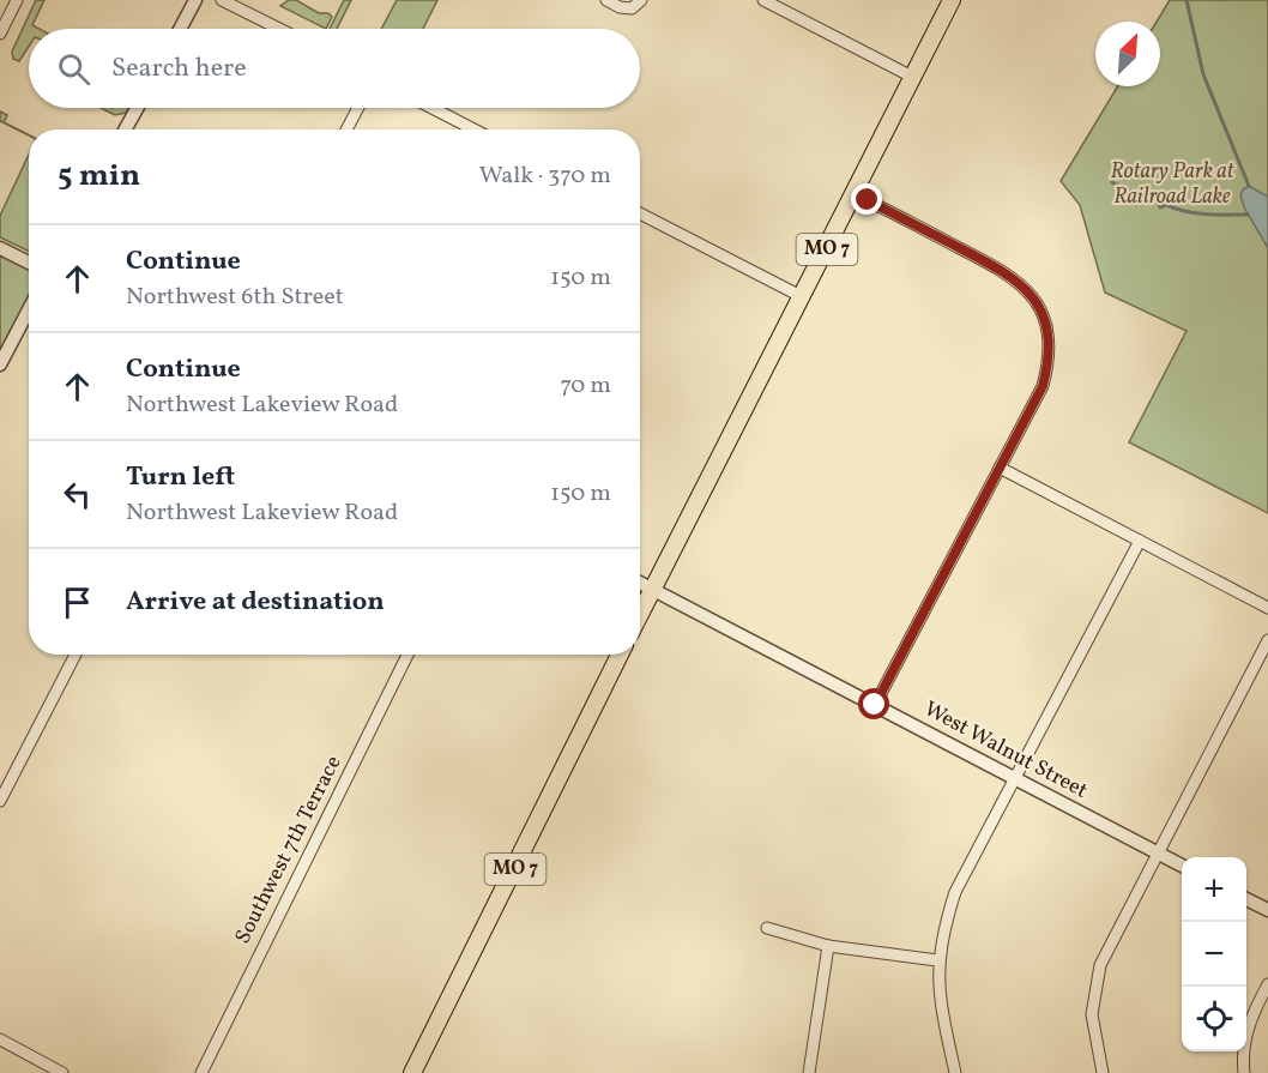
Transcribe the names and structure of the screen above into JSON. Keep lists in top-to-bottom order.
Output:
{
  "streets": {
    "main road": ["MO 7"],
    "street": ["West Walnut Street", "Southwest 7th Terrace"]
  },
  "crossings": [
    ["MO 7", "West Walnut Street"]
  ],
  "parks": ["Rotary Park at Railroad Lake"],
  "north": "top right",
  "page": {
    "search": "Search here",
    "heading": ["5 min", "Walk · 370 m"],
    "list": [
      ["Continue", "Northwest 6th Street", "150 m"],
      ["Continue", "Northwest Lakeview Road", "70 m"],
      ["Turn left", "Northwest Lakeview Road", "150 m"],
      "Arrive at destination"
    ],
    "map_buttons": ["+", "−"]
  }
}
